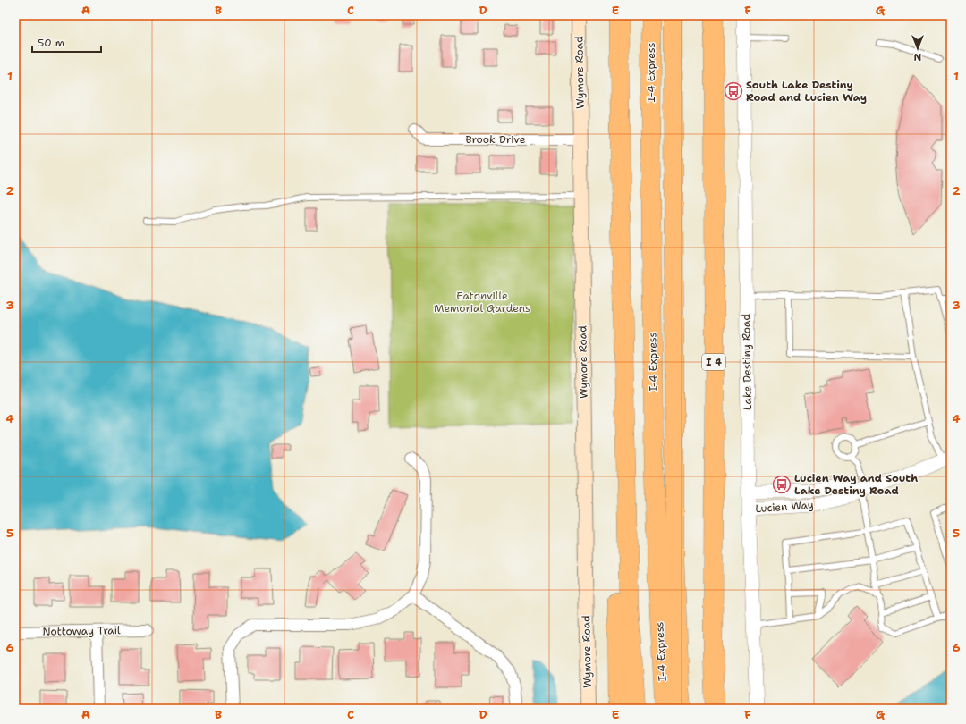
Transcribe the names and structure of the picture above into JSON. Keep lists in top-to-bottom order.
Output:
{
  "streets": {
    "highway": ["I-4 Express", "I 4"],
    "main road": ["Wymore Road"],
    "street": [
      "Brook Drive",
      "Lake Destiny Road",
      "Lucien Way",
      "Nottoway Trail"
    ]
  },
  "crossings": [
    ["Wymore Road", "Brook Drive"],
    ["Lake Destiny Road", "Lucien Way"]
  ],
  "parks": ["Eatonville Memorial Gardens"],
  "places": {
    "bus stop": ["South Lake Destiny Road and Lucien Way", "Lucien Way and South Lake Destiny Road"]
  },
  "scale_bar": "50 m",
  "north": "bottom",
  "grid": {
    "columns": [
      "A",
      "B",
      "C",
      "D",
      "E",
      "F",
      "G"
    ],
    "rows": [
      "1",
      "2",
      "3",
      "4",
      "5",
      "6"
    ]
  }
}
